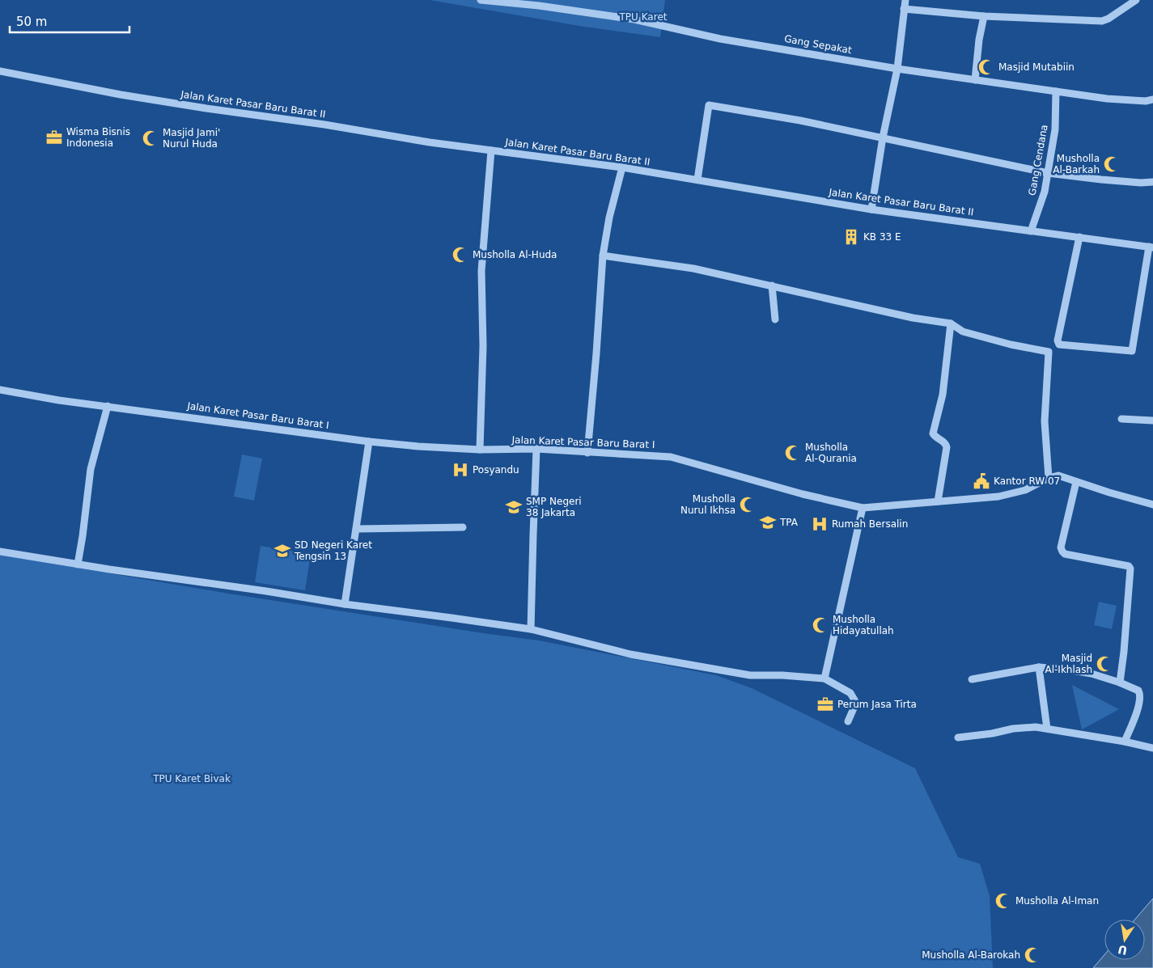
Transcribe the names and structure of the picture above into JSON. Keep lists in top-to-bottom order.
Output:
{
  "streets": {
    "street": [
      "Gang Sepakat",
      "Jalan Karet Pasar Baru Barat II",
      "Gang Cendana",
      "Jalan Karet Pasar Baru Barat I"
    ]
  },
  "crossings": [
    ["Gang Sepakat", "Gang Cendana"],
    ["Jalan Karet Pasar Baru Barat II", "Gang Cendana"]
  ],
  "parks": ["TPU Karet", "TPU Karet Bivak"],
  "places": {
    "mosque": [
      "Masjid Mutabiin",
      "Masjid Jami' Nurul Huda",
      "Musholla Al-Barkah",
      "Musholla Al-Huda",
      "Musholla Al-Qurania",
      "Musholla Nurul Ikhsa",
      "Musholla Hidayatullah",
      "Masjid Al-Ikhlash",
      "Musholla Al-Iman",
      "Musholla Al-Barokah"
    ],
    "office": ["Wisma Bisnis Indonesia", "Perum Jasa Tirta"],
    "building": ["KB 33 E"],
    "hospital": ["Posyandu", "Rumah Bersalin"],
    "public building": ["Kantor RW 07"],
    "school or university": ["SMP Negeri 38 Jakarta", "TPA", "SD Negeri Karet Tengsin 13"]
  },
  "scale_bar": "50 m",
  "north": "bottom"
}
